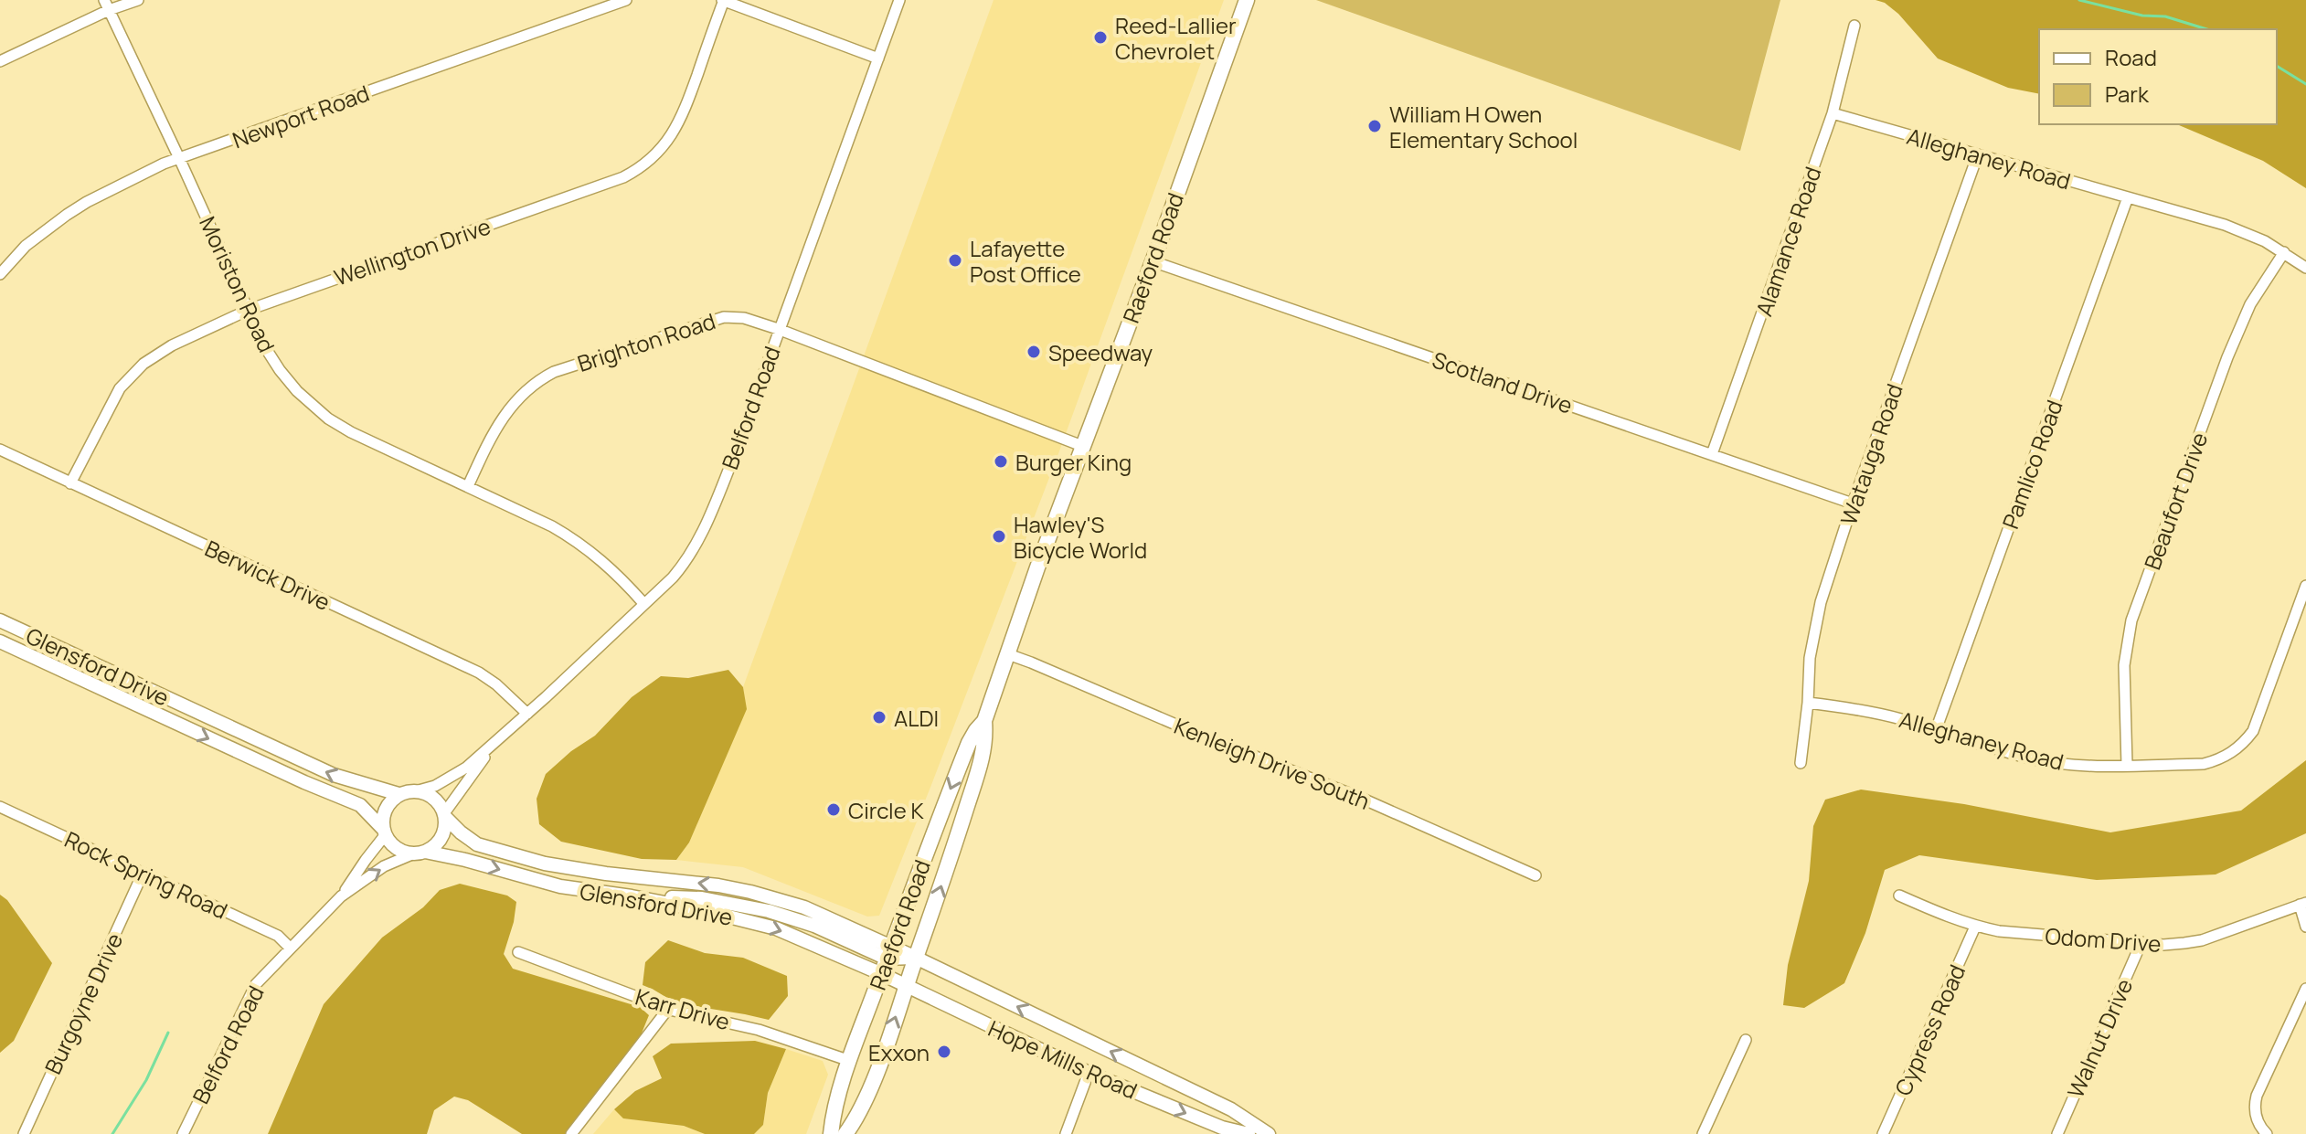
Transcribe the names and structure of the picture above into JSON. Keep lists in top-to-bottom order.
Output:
{
  "streets": {
    "highway": ["Raeford Road"],
    "main road": ["Glensford Drive", "Hope Mills Road"],
    "street": [
      "Newport Road",
      "Alleghaney Road",
      "Alamance Road",
      "Wellington Drive",
      "Moriston Road",
      "Brighton Road",
      "Scotland Drive",
      "Belford Road",
      "Watauga Road",
      "Pamlico Road",
      "Beaufort Drive",
      "Berwick Drive",
      "Kenleigh Drive South",
      "Rock Spring Road",
      "Odom Drive",
      "Burgoyne Drive",
      "Karr Drive",
      "Cypress Road",
      "Walnut Drive"
    ]
  },
  "crossings": [
    ["Newport Road", "Moriston Road"],
    ["Alleghaney Road", "Alamance Road"],
    ["Alleghaney Road", "Watauga Road"],
    ["Alleghaney Road", "Pamlico Road"],
    ["Alleghaney Road", "Beaufort Drive"],
    ["Alamance Road", "Scotland Drive"],
    ["Wellington Drive", "Moriston Road"],
    ["Wellington Drive", "Berwick Drive"],
    ["Raeford Road", "Brighton Road"],
    ["Raeford Road", "Scotland Drive"],
    ["Raeford Road", "Glensford Drive"],
    ["Raeford Road", "Kenleigh Drive South"],
    ["Raeford Road", "Karr Drive"],
    ["Raeford Road", "Hope Mills Road"],
    ["Moriston Road", "Brighton Road"],
    ["Moriston Road", "Belford Road"],
    ["Brighton Road", "Belford Road"],
    ["Scotland Drive", "Watauga Road"],
    ["Belford Road", "Berwick Drive"],
    ["Belford Road", "Glensford Drive"],
    ["Belford Road", "Rock Spring Road"],
    ["Glensford Drive", "Hope Mills Road"],
    ["Rock Spring Road", "Burgoyne Drive"],
    ["Odom Drive", "Cypress Road"],
    ["Odom Drive", "Walnut Drive"]
  ],
  "places": [
    "Reed-Lallier Chevrolet",
    "William H Owen Elementary School",
    "Lafayette Post Office",
    "Speedway",
    "Burger King",
    "Hawley'S Bicycle World",
    "ALDI",
    "Circle K",
    "Exxon"
  ],
  "legend": ["Road", "Park"]
}
